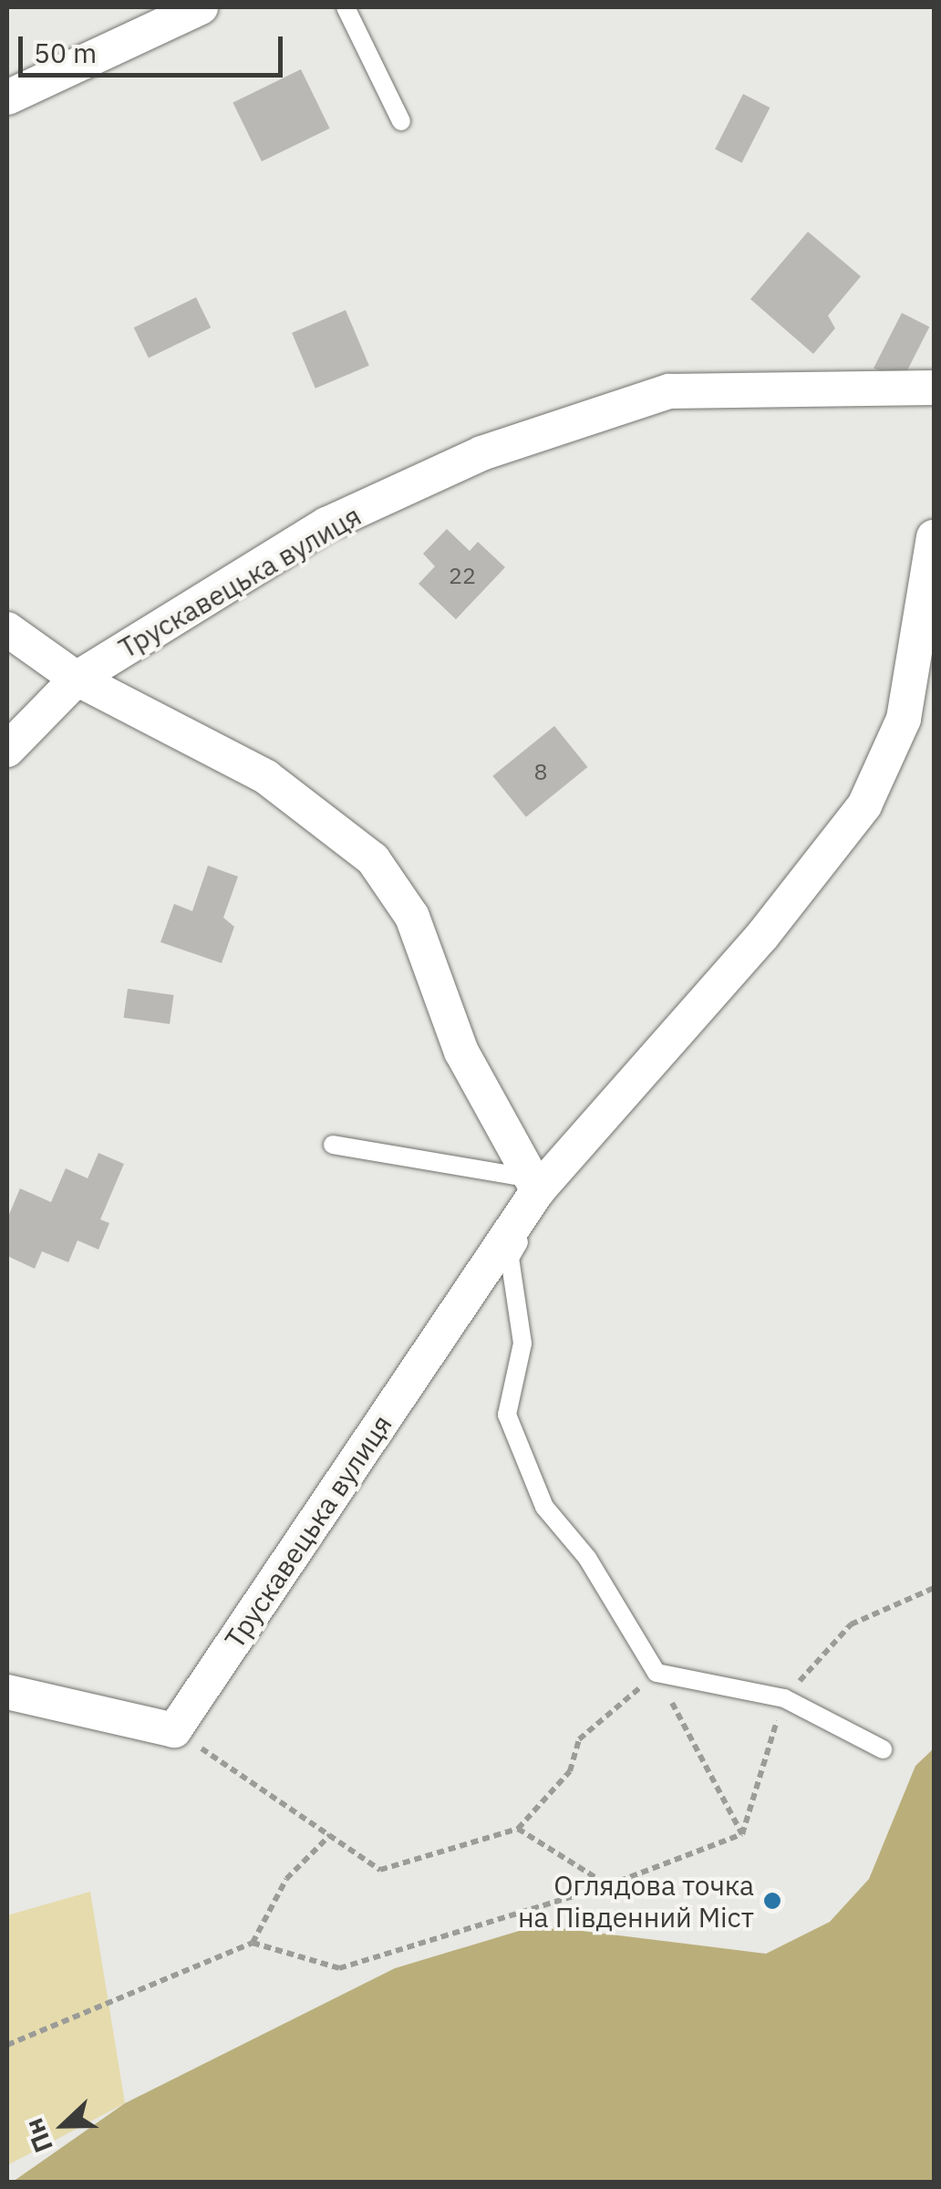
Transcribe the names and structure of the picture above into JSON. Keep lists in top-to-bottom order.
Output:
{
  "streets": {
    "street": ["Трускавецька вулиця"]
  },
  "places": ["Оглядова точка на Південний Міст"],
  "house_numbers": ["22", "8"],
  "scale_bar": "50 m",
  "north": "left"
}
